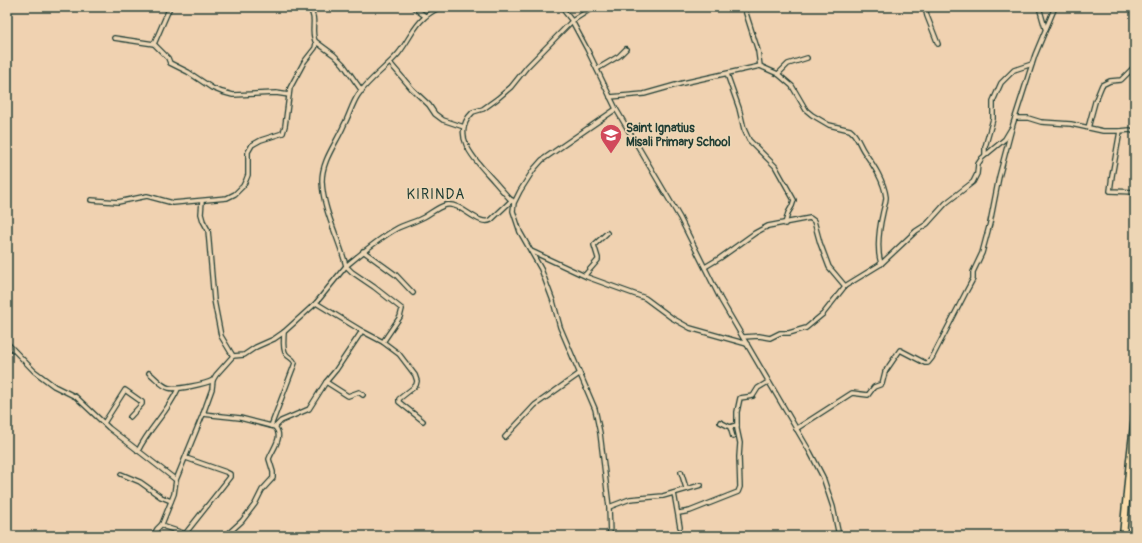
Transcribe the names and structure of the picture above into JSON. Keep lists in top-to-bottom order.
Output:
{
  "districts": ["KIRINDA"],
  "places": {
    "school or university": ["Saint Ignatius Misali Primary School"]
  }
}
